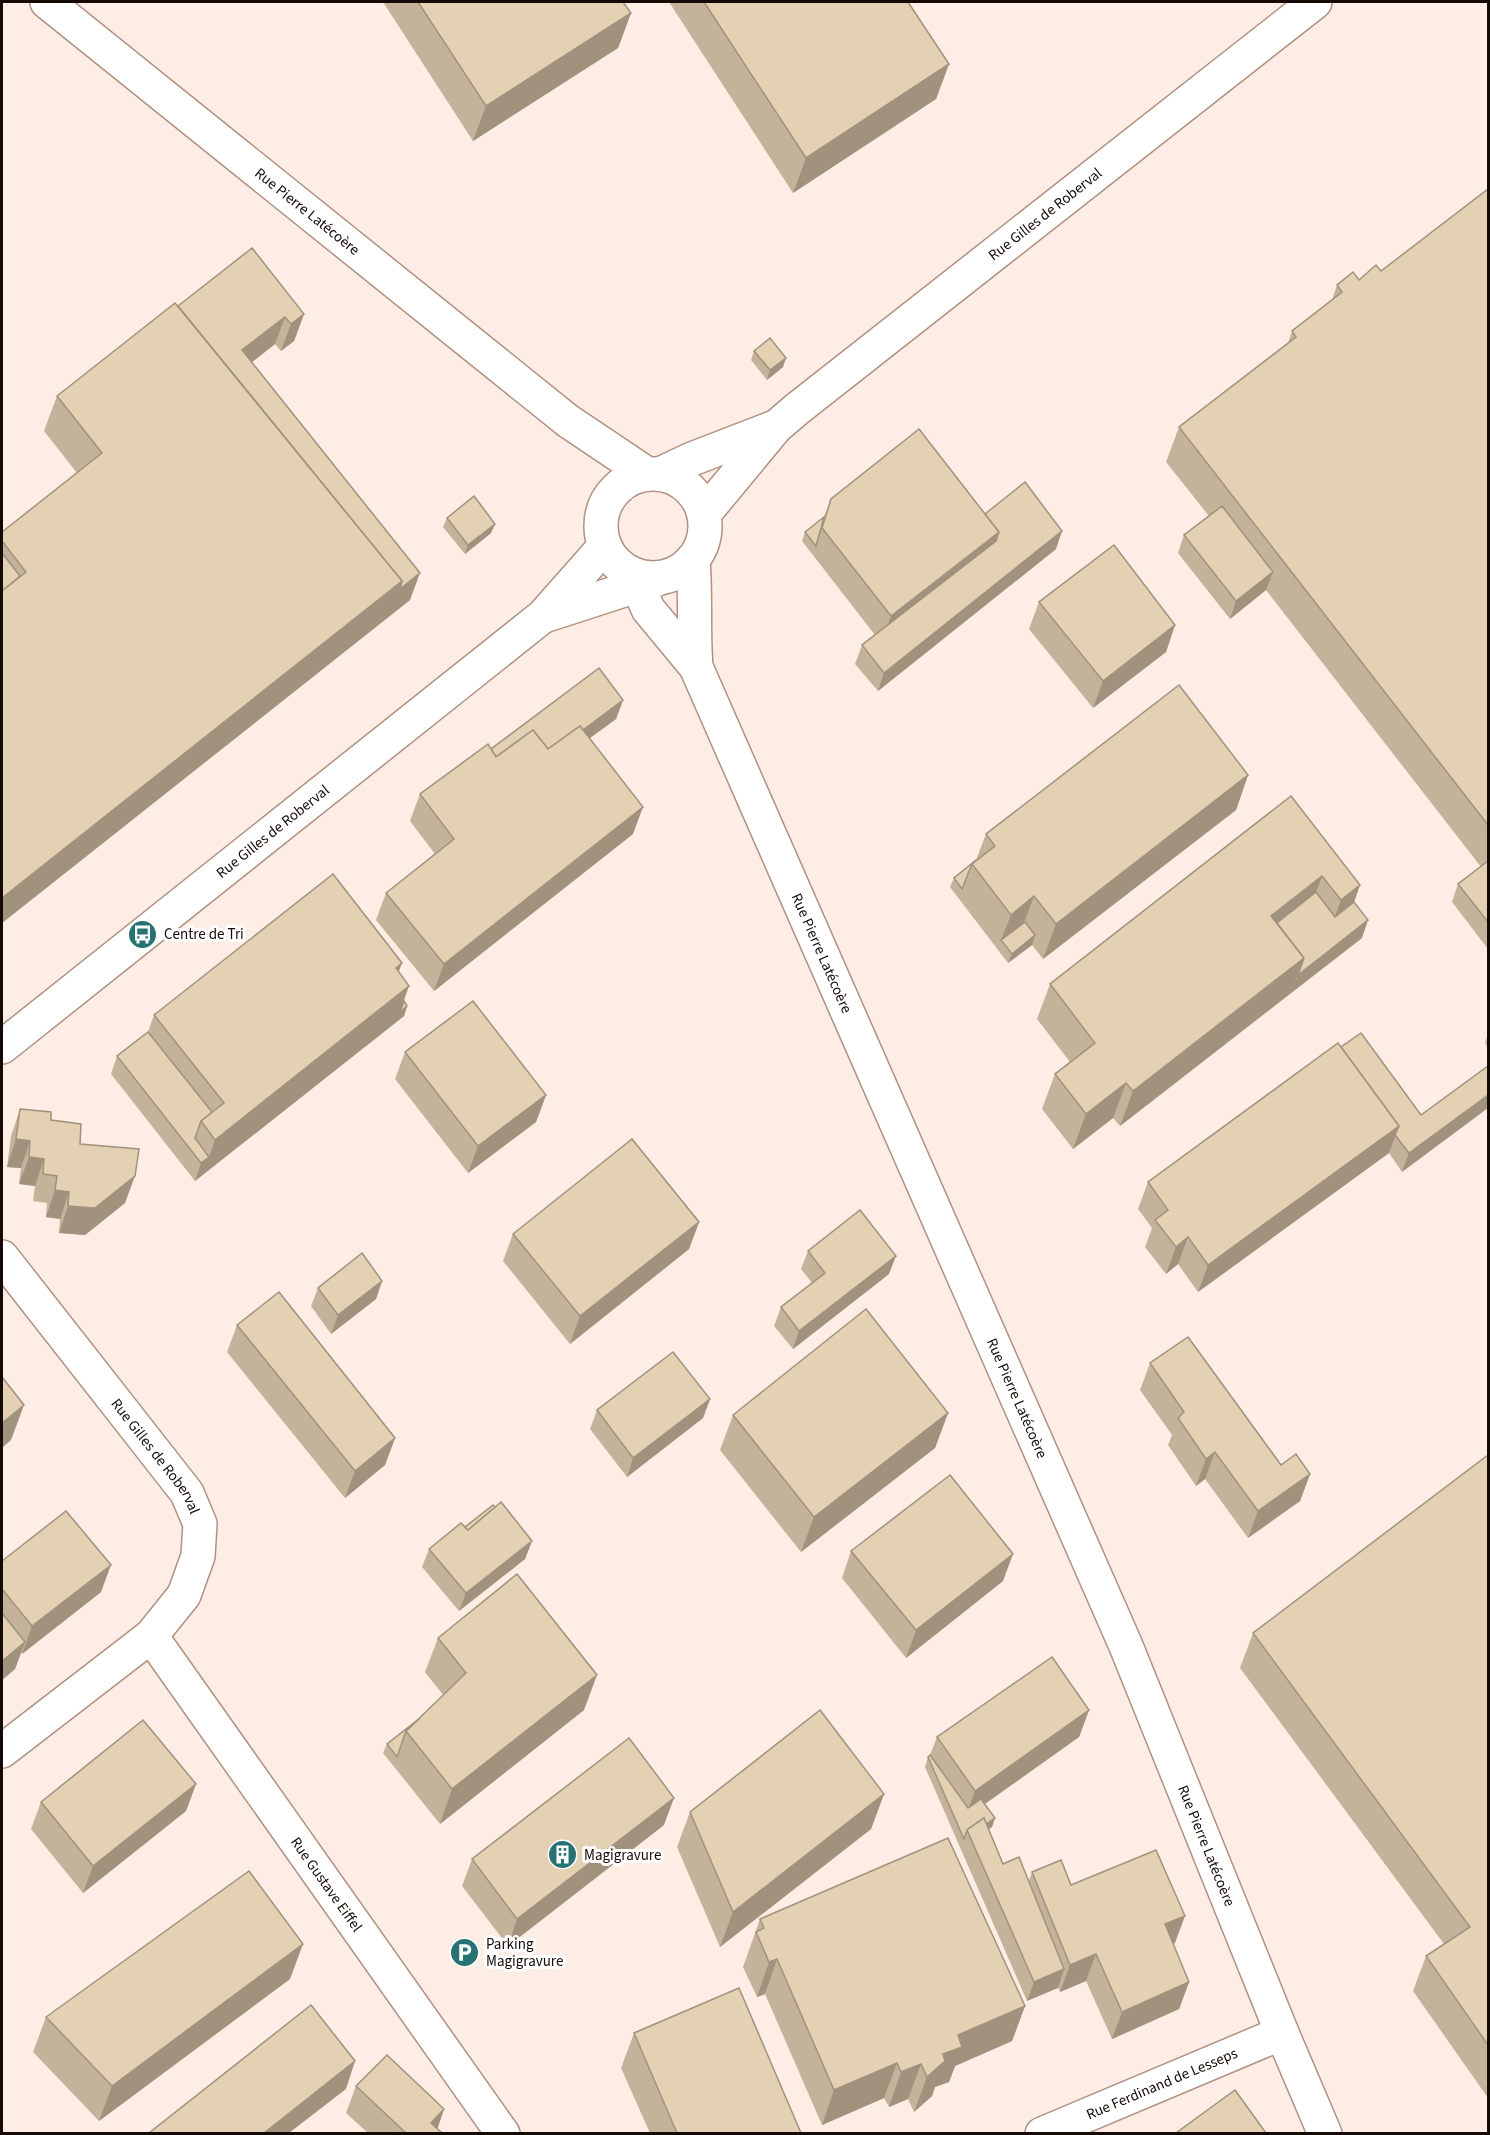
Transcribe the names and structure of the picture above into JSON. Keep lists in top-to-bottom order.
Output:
{
  "streets": {
    "street": [
      "Rue Pierre Latécoère",
      "Rue Gilles de Roberval",
      "Rue Gustave Eiffel",
      "Rue Ferdinand de Lesseps"
    ]
  },
  "crossings": [
    ["Rue Pierre Latécoère", "Rue Gilles de Roberval"],
    ["Rue Pierre Latécoère", "Rue Ferdinand de Lesseps"],
    ["Rue Gilles de Roberval", "Rue Gustave Eiffel"]
  ],
  "places": {
    "bus stop": ["Centre de Tri"],
    "building": ["Magigravure"],
    "parking": ["Parking Magigravure"]
  }
}
